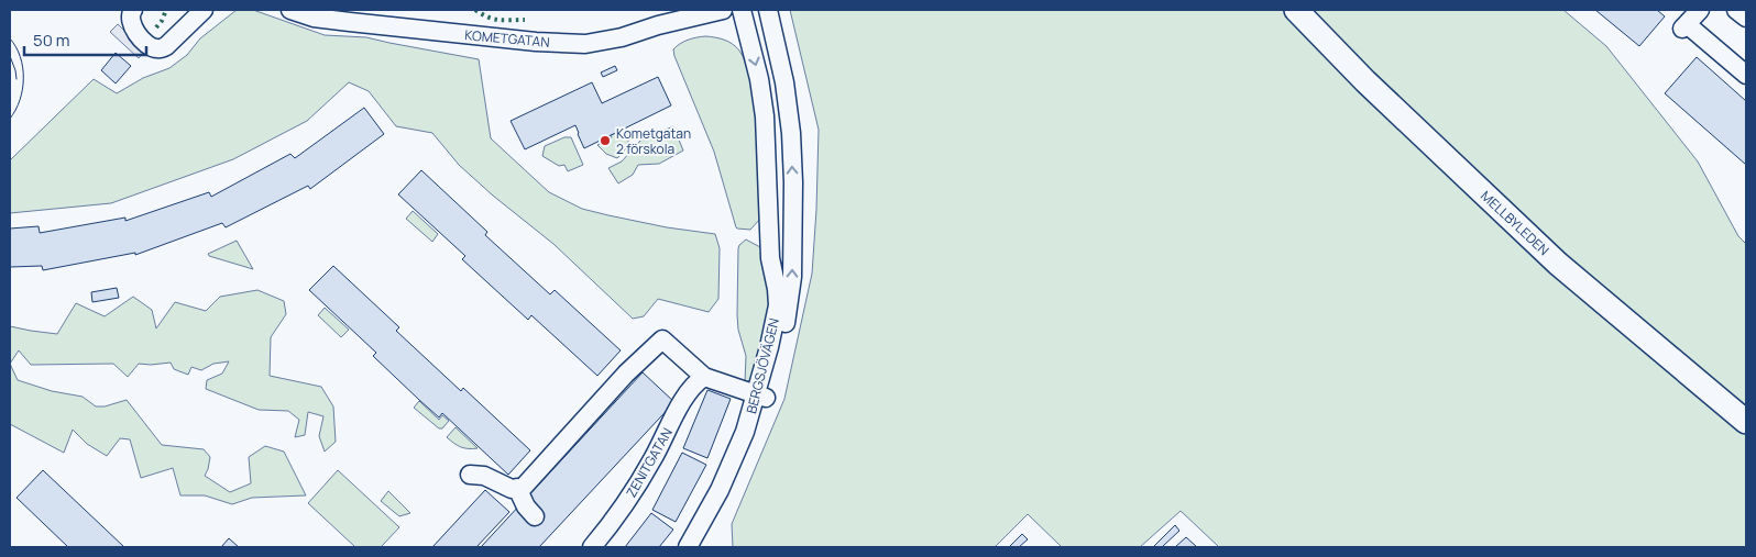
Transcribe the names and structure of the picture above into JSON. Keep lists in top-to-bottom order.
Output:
{
  "streets": {
    "main road": ["MELLBYLEDEN"],
    "street": ["KOMETGATAN", "BERGSJÖVÄGEN", "ZENITGATAN"]
  },
  "places": ["Kometgatan 2 förskola"],
  "scale_bar": "50 m"
}
